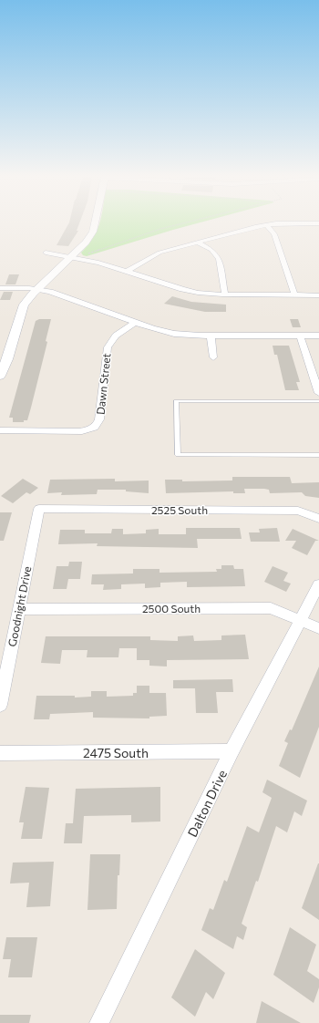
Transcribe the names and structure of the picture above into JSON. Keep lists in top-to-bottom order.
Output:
{
  "streets": {
    "street": [
      "Dawn Street",
      "2525 South",
      "Goodnight Drive",
      "2500 South",
      "2475 South",
      "Dalton Drive"
    ]
  },
  "crossings": [
    ["2525 South", "Goodnight Drive"],
    ["Goodnight Drive", "2500 South"],
    ["2500 South", "Dalton Drive"],
    ["2475 South", "Dalton Drive"]
  ]
}
